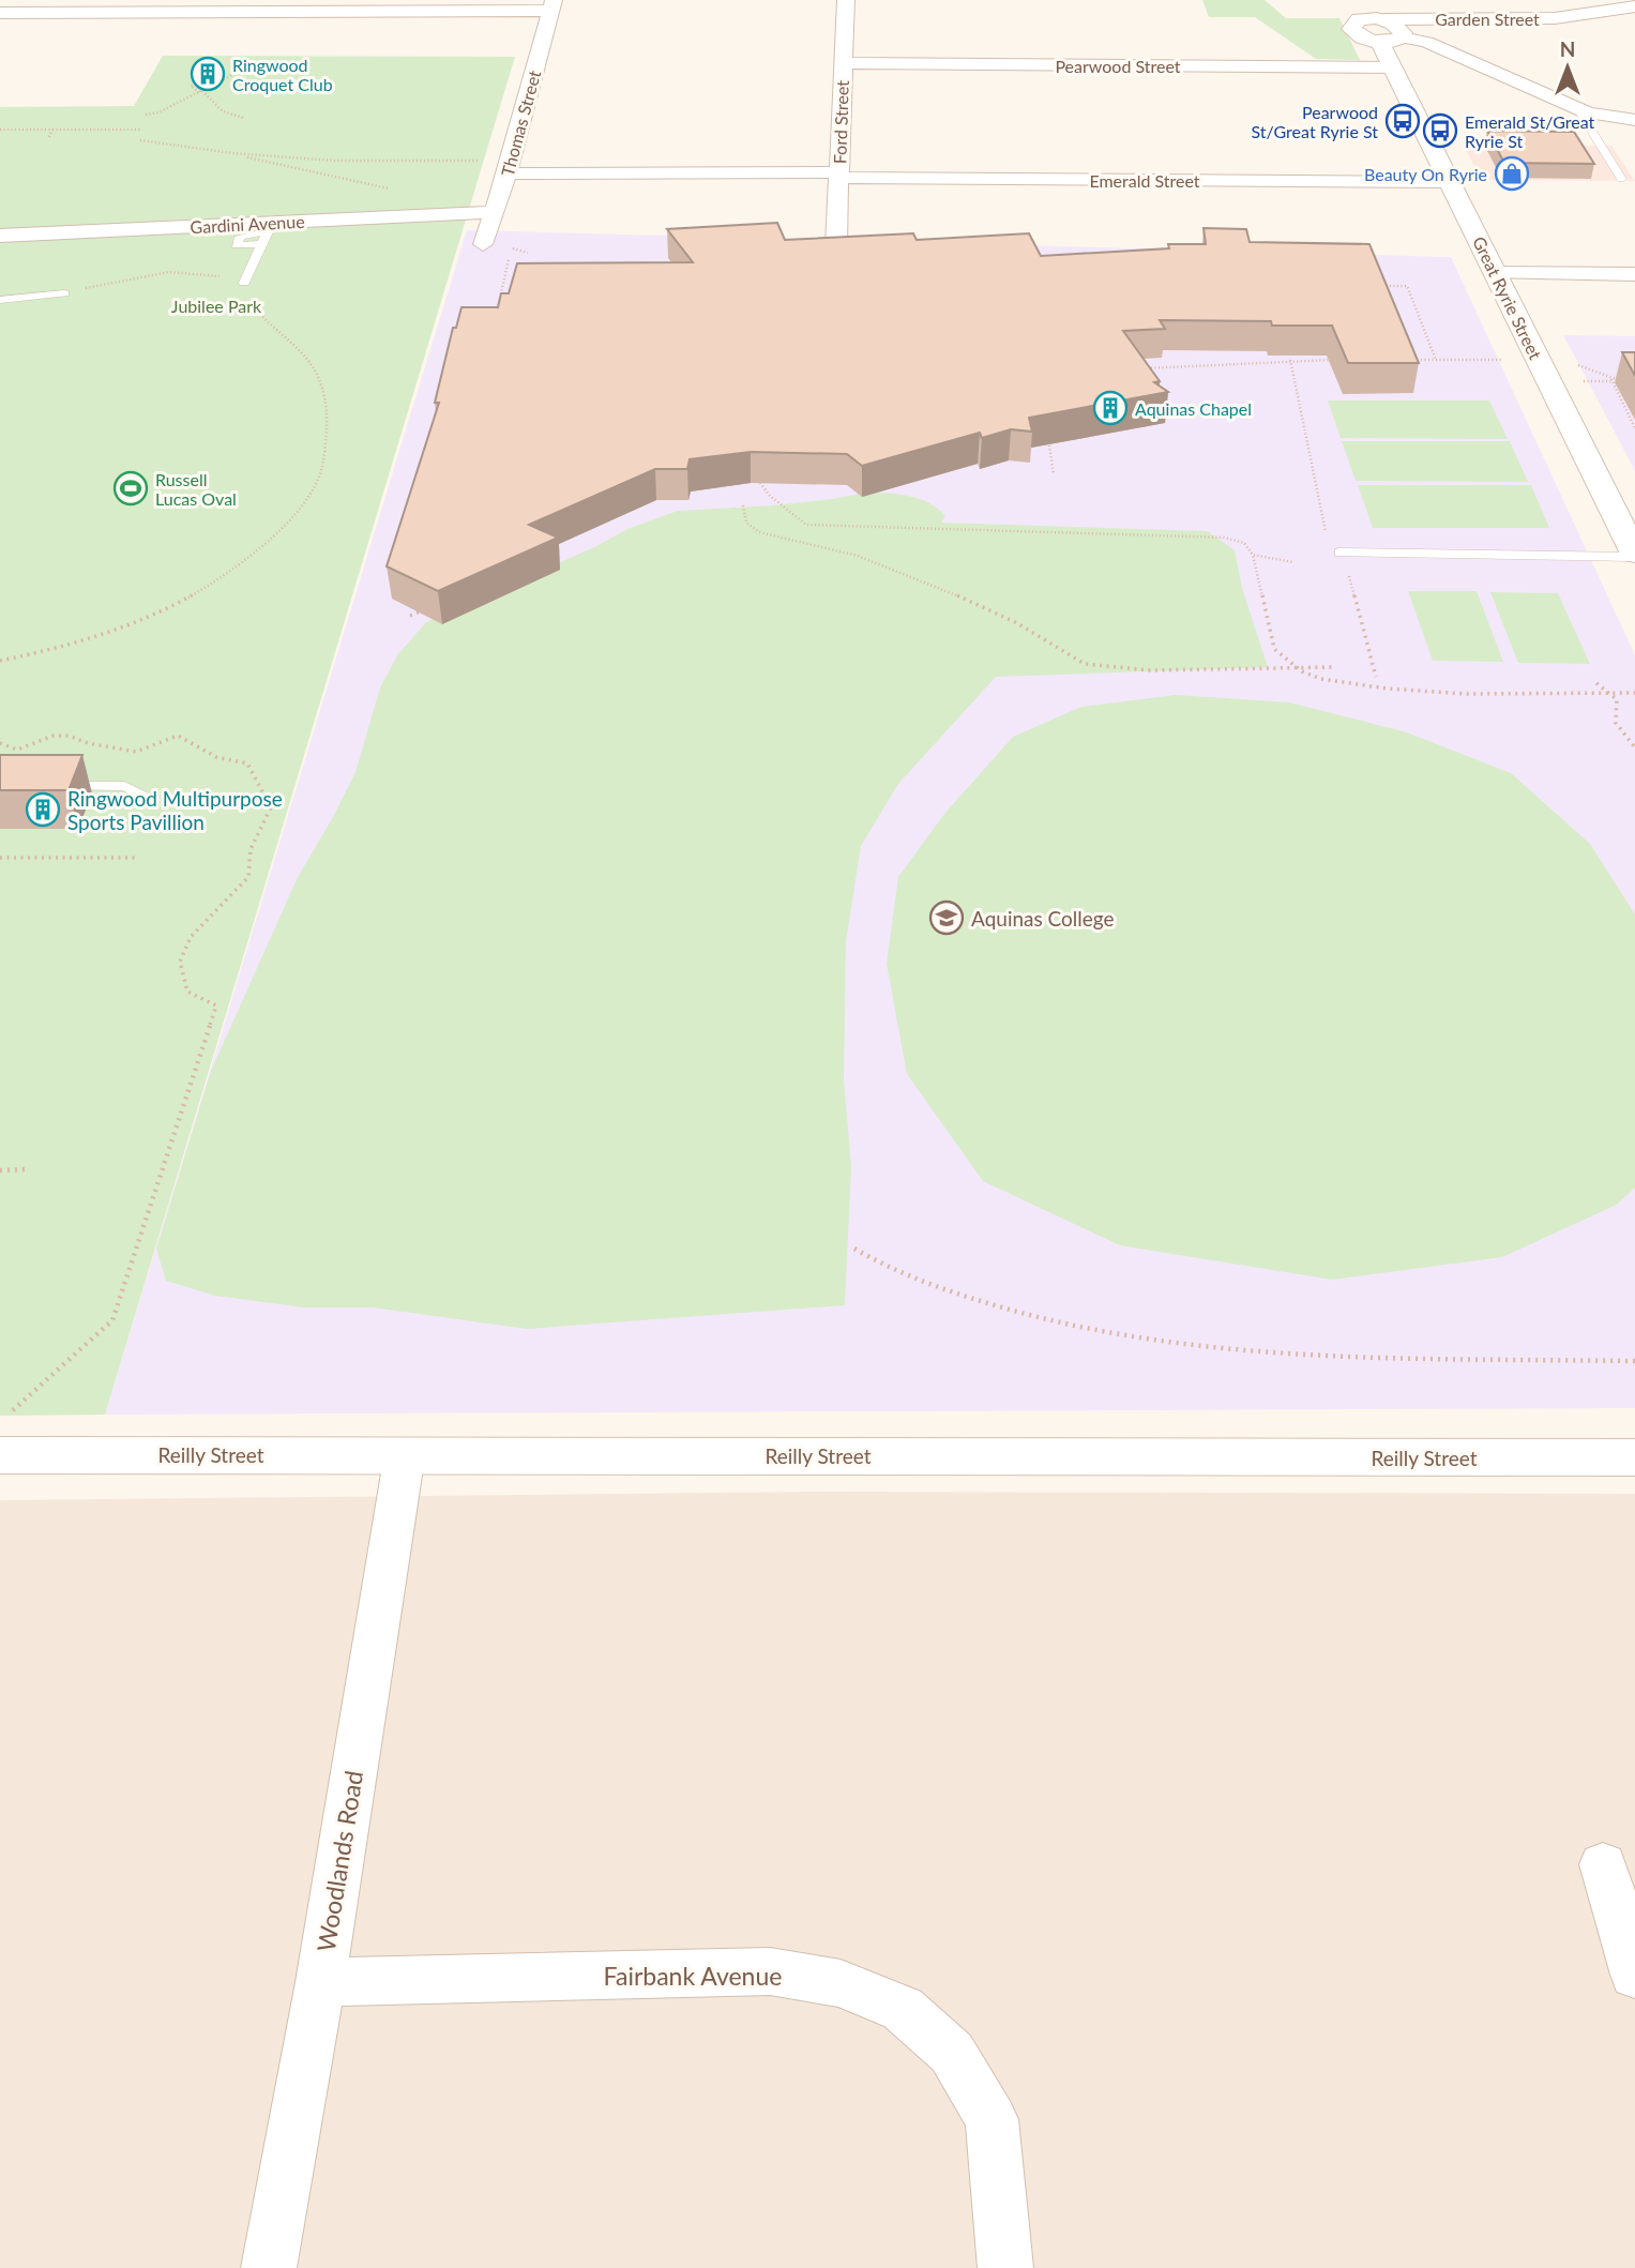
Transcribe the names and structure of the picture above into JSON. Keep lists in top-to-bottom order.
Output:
{
  "streets": {
    "main road": ["Great Ryrie Street", "Reilly Street"],
    "street": [
      "Garden Street",
      "Pearwood Street",
      "Ford Street",
      "Thomas Street",
      "Emerald Street",
      "Gardini Avenue",
      "Woodlands Road",
      "Fairbank Avenue"
    ]
  },
  "crossings": [
    ["Garden Street", "Great Ryrie Street"],
    ["Pearwood Street", "Ford Street"],
    ["Pearwood Street", "Great Ryrie Street"],
    ["Ford Street", "Emerald Street"],
    ["Thomas Street", "Emerald Street"],
    ["Thomas Street", "Gardini Avenue"],
    ["Emerald Street", "Great Ryrie Street"],
    ["Reilly Street", "Woodlands Road"],
    ["Woodlands Road", "Fairbank Avenue"]
  ],
  "parks": ["Jubilee Park"],
  "places": {
    "building": ["Ringwood Croquet Club", "Aquinas Chapel", "Ringwood Multipurpose Sports Pavillion"],
    "bus stop": ["Pearwood St/Great Ryrie St", "Emerald St/Great Ryrie St"],
    "shop": ["Beauty On Ryrie"],
    "sports": ["Russell Lucas Oval"],
    "school or university": ["Aquinas College"]
  },
  "north": "top"
}
